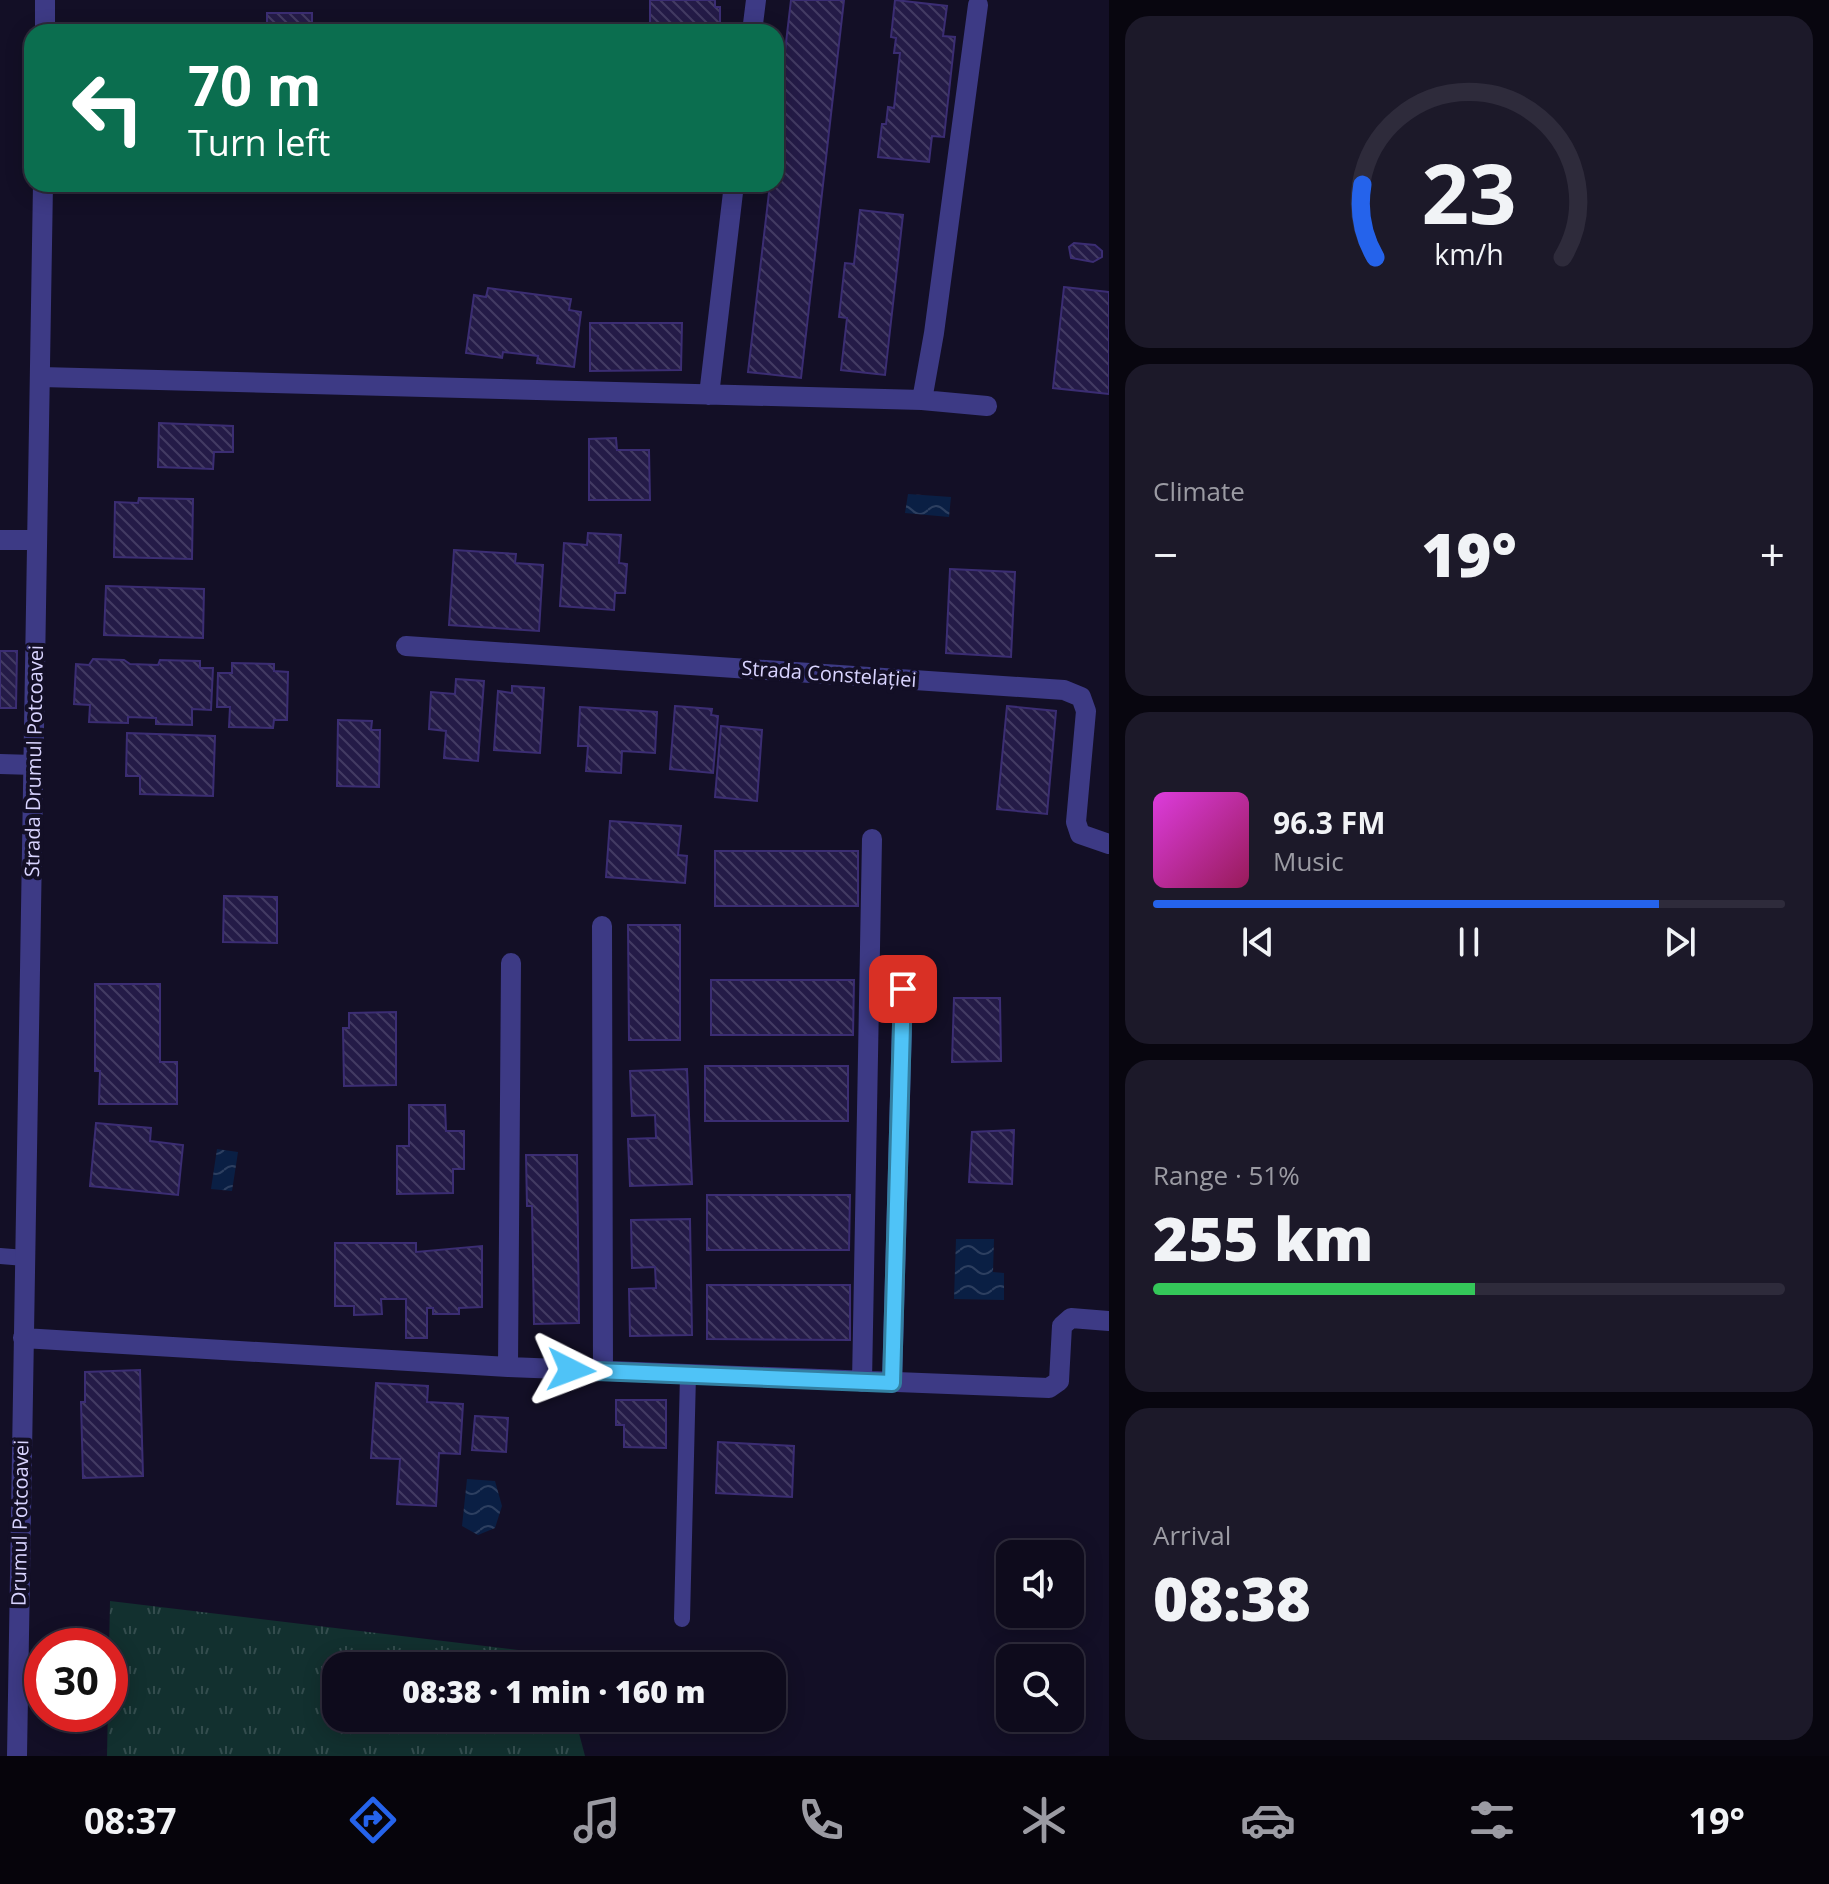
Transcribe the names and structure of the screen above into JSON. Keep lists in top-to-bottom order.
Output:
{
  "streets": {
    "street": ["Strada Constelației", "Strada Drumul Potcoavei", "Drumul Potcoavei"]
  },
  "crossings": [
    ["Strada Drumul Potcoavei", "Drumul Potcoavei"]
  ],
  "page": {
    "turn": ["70 m", "Turn left"],
    "tile": [
      "Climate",
      ["Range · 51%", "255 km"],
      ["Arrival", "08:38"]
    ],
    "heat": ["−", "19°", "+"],
    "song": ["96.3 FM", "Music"],
    "limit": "30",
    "trip": "08:38 · 1 min · 160 m",
    "tabs": ["08:37", "19°"],
    "gauge": ["23", "km/h"]
  }
}
